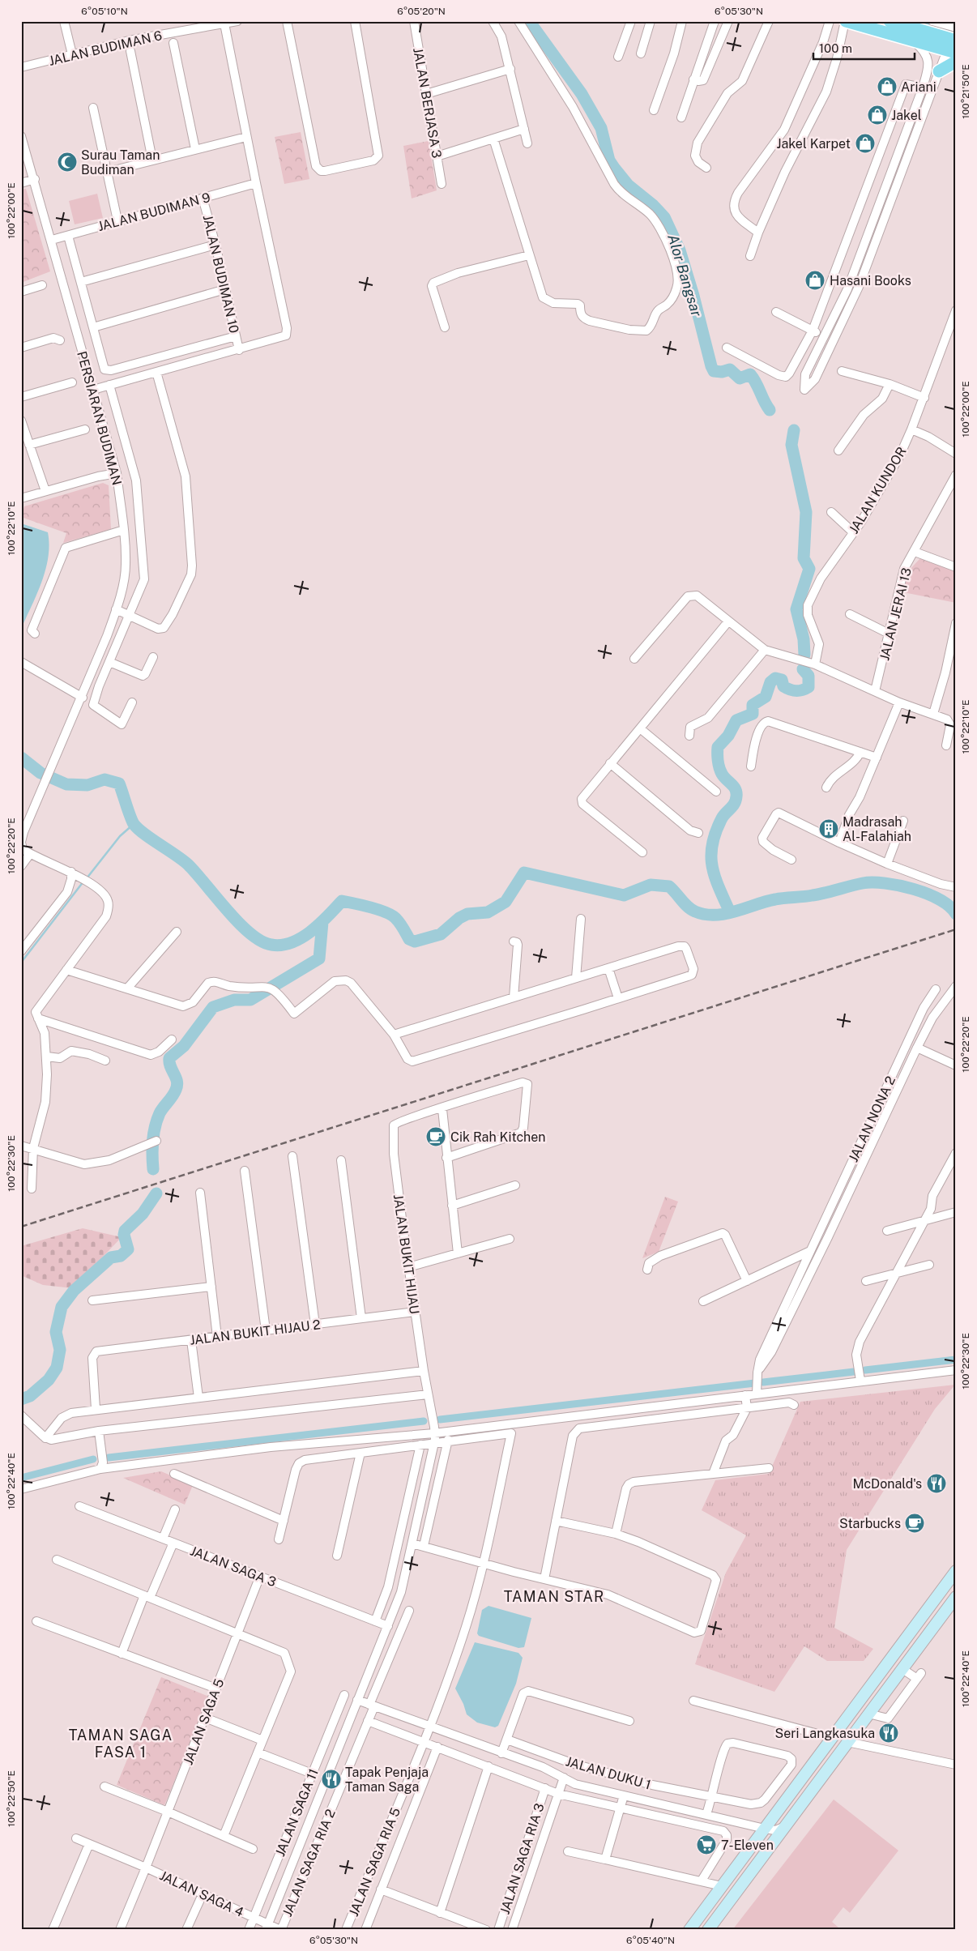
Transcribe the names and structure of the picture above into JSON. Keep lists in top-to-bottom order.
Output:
{
  "streets": {
    "street": [
      "JALAN BUDIMAN 6",
      "JALAN BERJASA 3",
      "JALAN BUDIMAN 9",
      "JALAN BUDIMAN 10",
      "PERSIARAN BUDIMAN",
      "JALAN KUNDOR",
      "JALAN JERAI 13",
      "JALAN NONA 2",
      "JALAN BUKIT HIJAU",
      "JALAN BUKIT HIJAU 2",
      "JALAN SAGA 3",
      "JALAN SAGA 5",
      "JALAN DUKU 1",
      "JALAN SAGA 11",
      "JALAN SAGA RIA 3",
      "JALAN SAGA RIA 5",
      "JALAN SAGA RIA 2",
      "JALAN SAGA 4"
    ]
  },
  "crossings": [
    ["JALAN BUDIMAN 9", "JALAN BUDIMAN 10"],
    ["JALAN BUDIMAN 9", "PERSIARAN BUDIMAN"],
    ["JALAN BUKIT HIJAU", "JALAN BUKIT HIJAU 2"],
    ["JALAN BUKIT HIJAU", "JALAN SAGA 3"],
    ["JALAN BUKIT HIJAU", "JALAN SAGA 4"],
    ["JALAN SAGA 3", "JALAN SAGA 5"],
    ["JALAN SAGA 5", "JALAN SAGA 4"],
    ["JALAN SAGA 11", "JALAN SAGA 4"],
    ["JALAN SAGA RIA 2", "JALAN SAGA 4"]
  ],
  "districts": ["TAMAN STAR", "TAMAN SAGA FASA 1"],
  "water": ["Alor Bangsar"],
  "places": {
    "shop": [
      "Ariani",
      "Jakel",
      "Jakel Karpet",
      "Hasani Books"
    ],
    "mosque": ["Surau Taman Budiman"],
    "building": ["Madrasah Al-Falahiah"],
    "cafe": ["Cik Rah Kitchen", "Starbucks"],
    "restaurant": ["McDonald's", "Seri Langkasuka", "Tapak Penjaja Taman Saga"],
    "supermarket": ["7-Eleven"]
  },
  "scale_bar": "100 m",
  "coordinates": [
    "6°05'10\"N",
    "6°05'20\"N",
    "6°05'30\"N",
    "100°21'50\"E",
    "100°22'00\"E",
    "100°22'10\"E",
    "100°22'20\"E",
    "100°22'30\"E",
    "100°22'40\"E",
    "100°22'50\"E",
    "6°05'40\"N"
  ]
}
